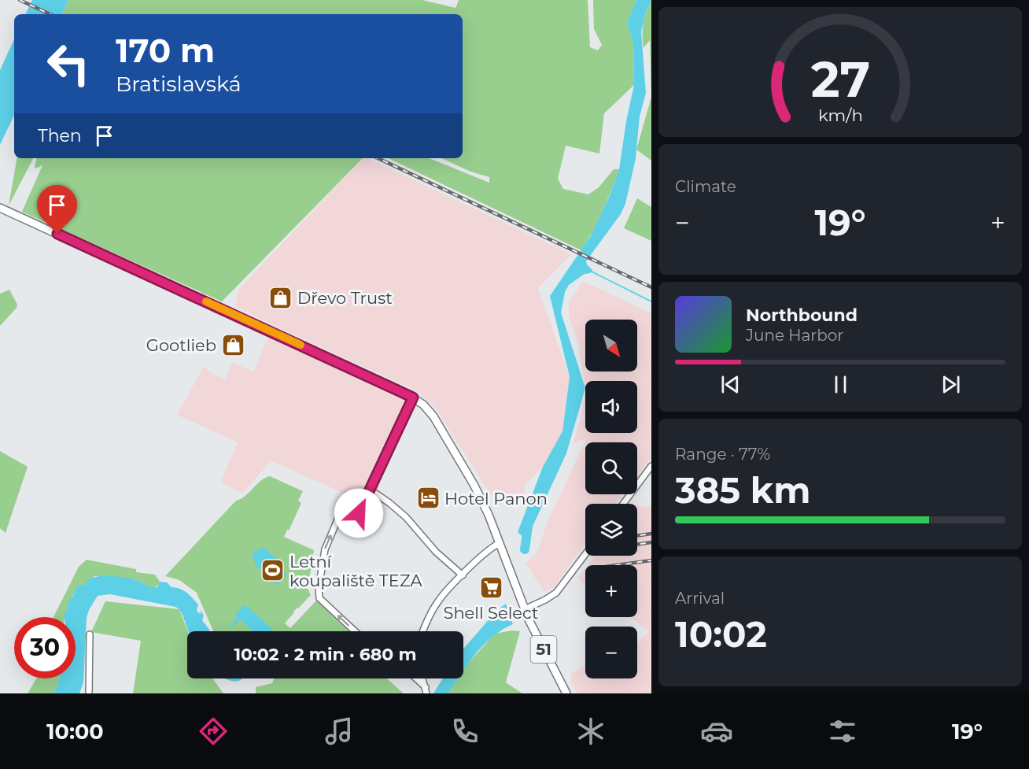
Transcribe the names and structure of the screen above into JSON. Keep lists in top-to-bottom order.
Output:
{
  "streets": {
    "main road": ["51"]
  },
  "places": {
    "shop": ["Dřevo Trust", "Gootlieb"],
    "hotel": ["Hotel Panon"],
    "sports": ["Letní koupaliště TEZA"],
    "supermarket": ["Shell Select"]
  },
  "north": "bottom right",
  "page": {
    "turn": ["170 m", "Bratislavská"],
    "then": "Then",
    "tile": [
      "Climate",
      ["Range · 77%", "385 km"],
      ["Arrival", "10:02"]
    ],
    "heat": ["−", "19°", "+"],
    "song": ["Northbound", "June Harbor"],
    "map_buttons": ["+", "−"],
    "limit": "30",
    "trip": "10:02 · 2 min · 680 m",
    "tabs": ["10:00", "19°"],
    "gauge": ["27", "km/h"]
  }
}
